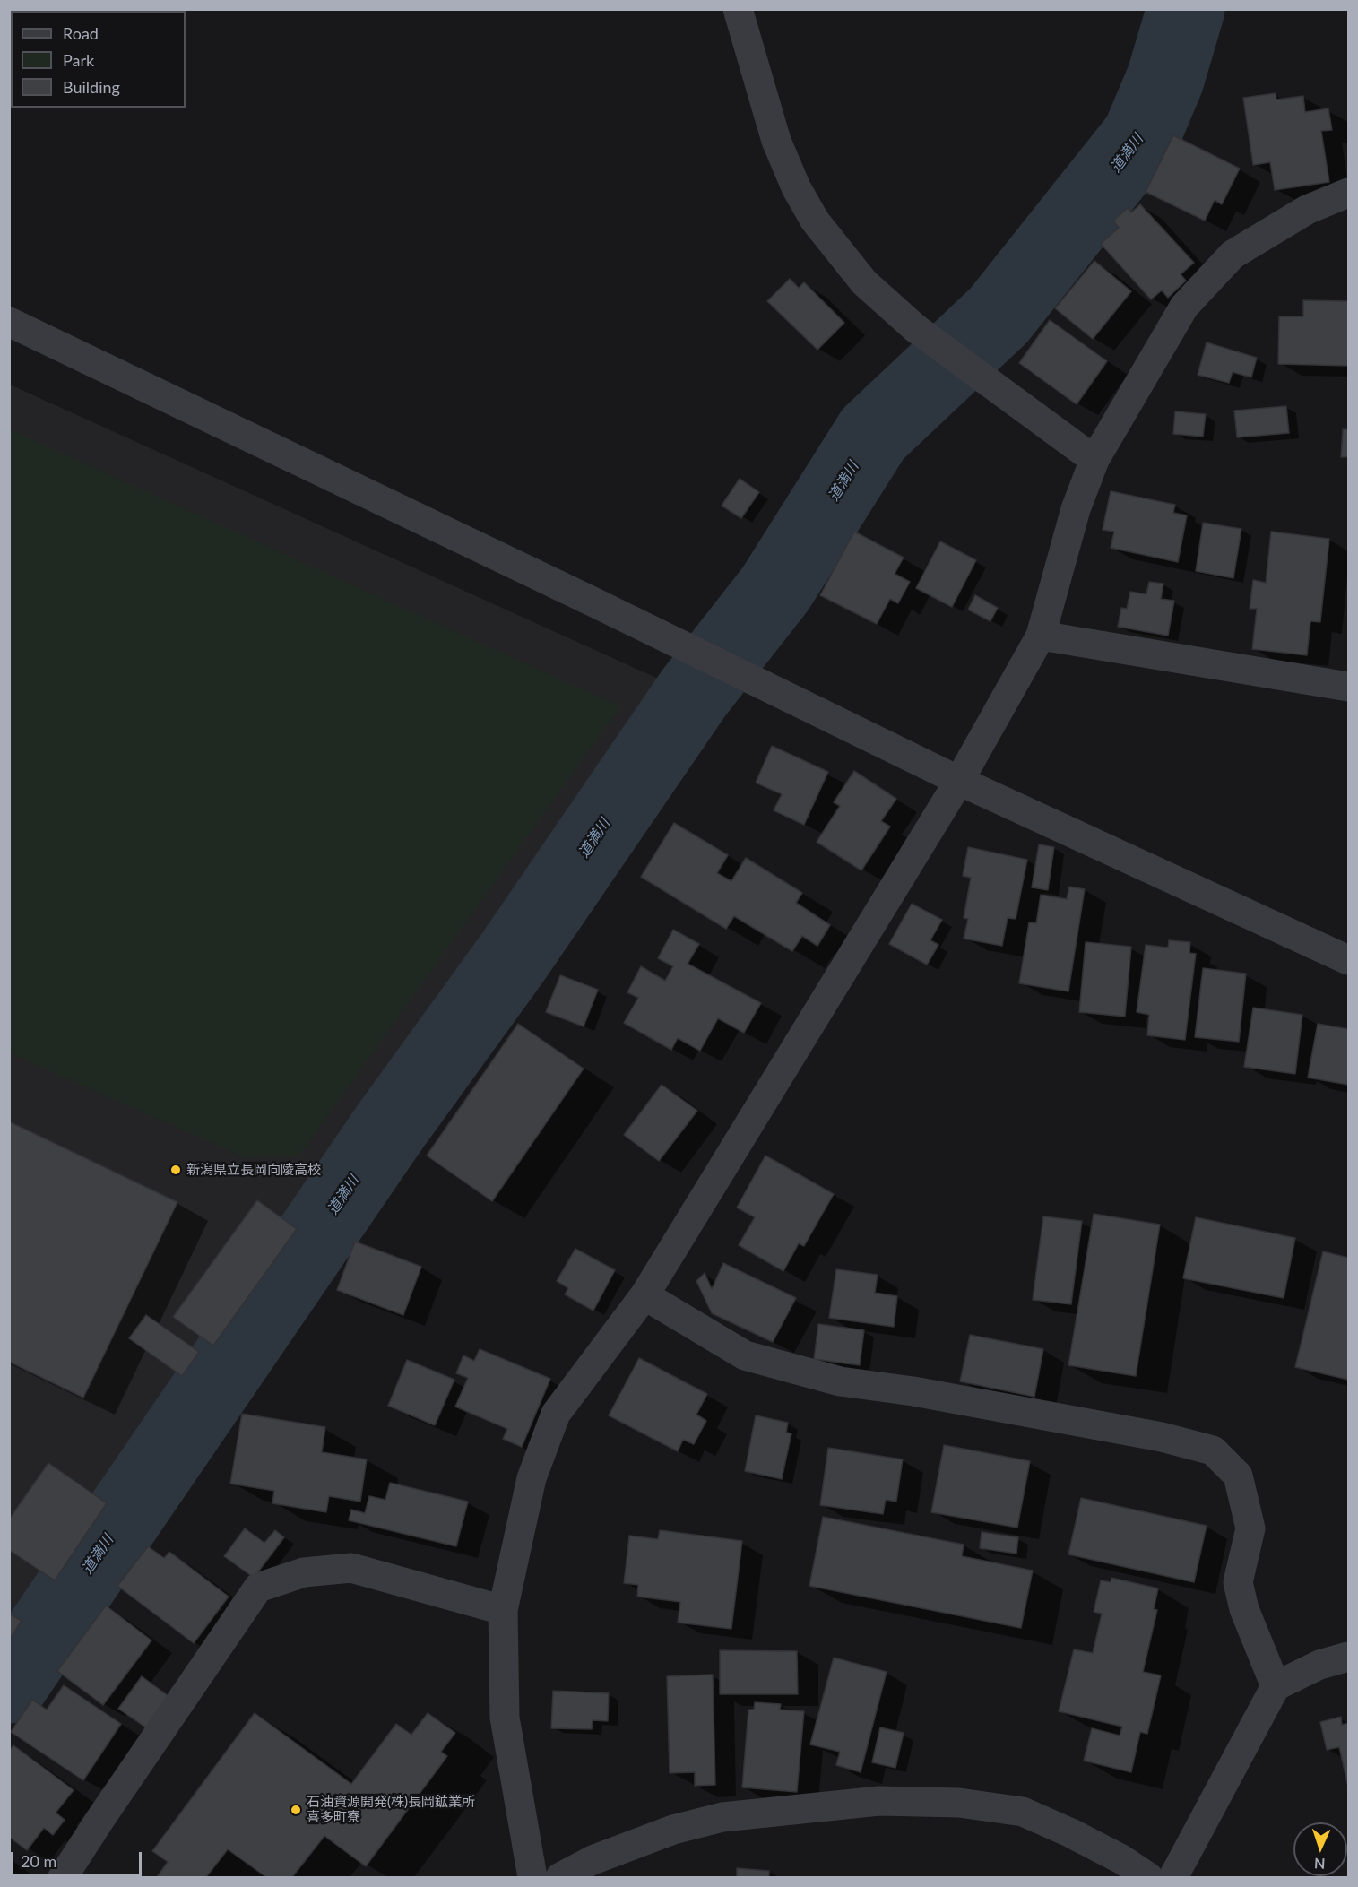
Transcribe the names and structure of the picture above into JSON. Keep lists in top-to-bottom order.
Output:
{
  "water": ["道満川"],
  "places": ["新潟県立長岡向陵高校", "石油資源開発(株)長岡鉱業所 喜多町寮"],
  "legend": ["Road", "Park", "Building"],
  "scale_bar": "20 m",
  "north": "bottom"
}
